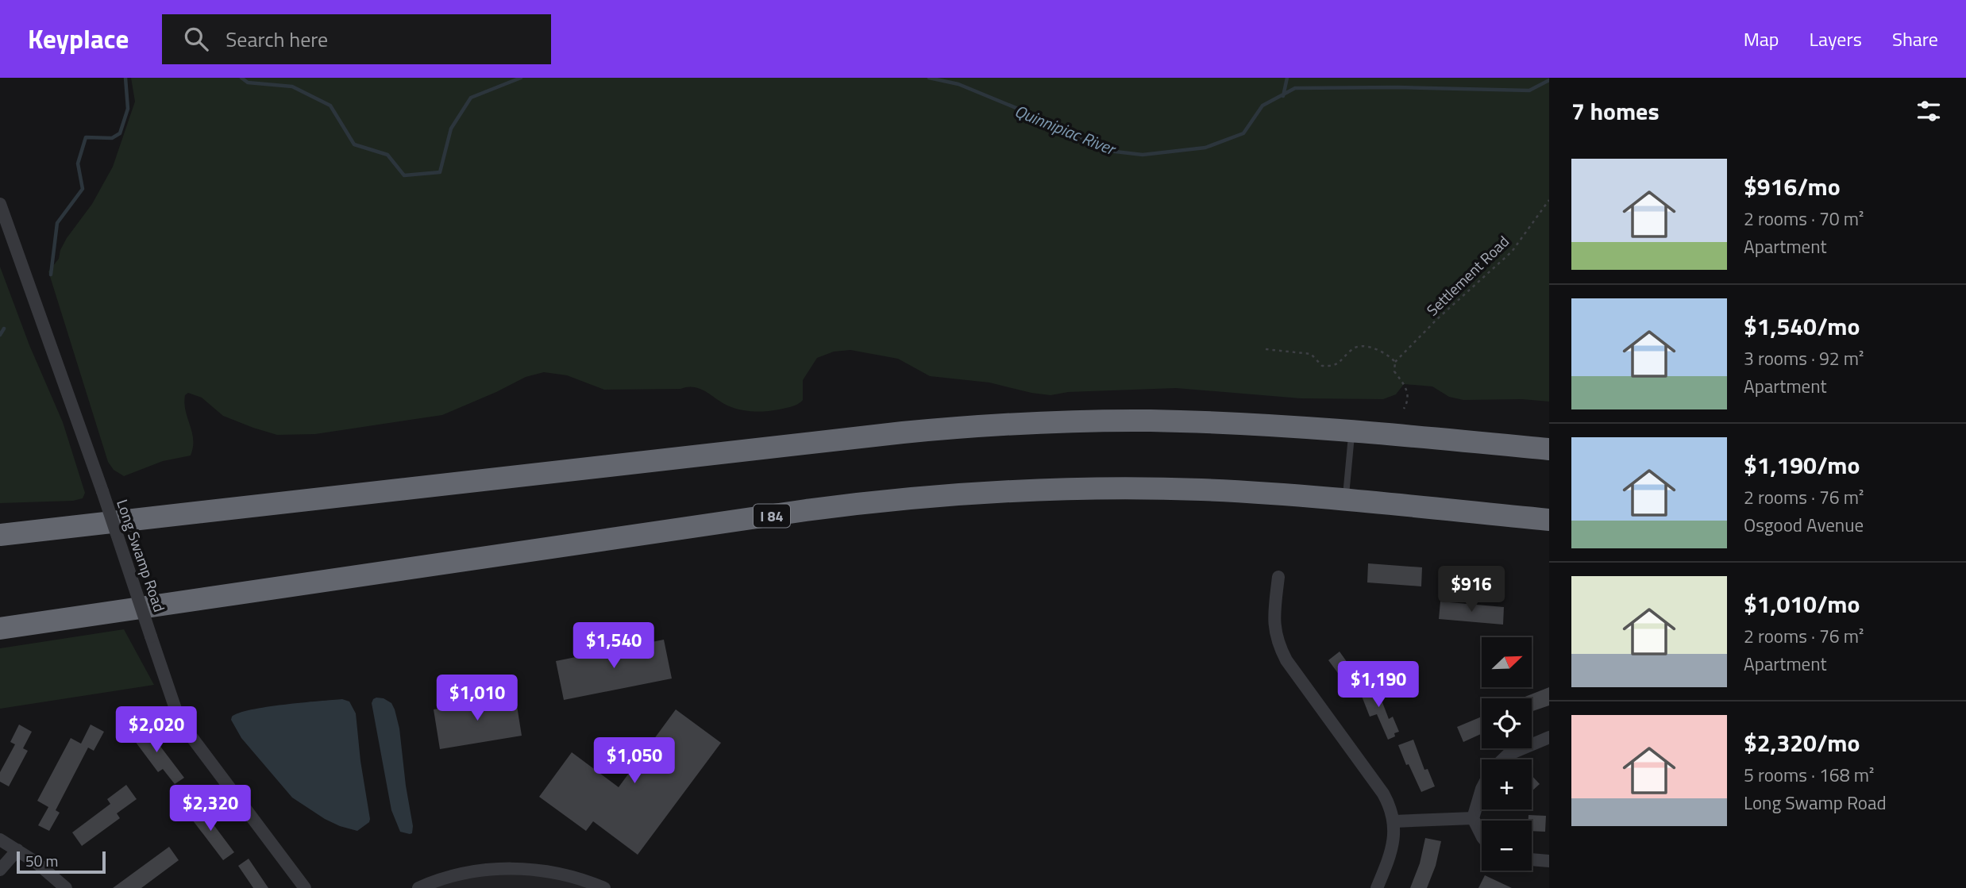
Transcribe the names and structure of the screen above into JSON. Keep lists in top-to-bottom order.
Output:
{
  "streets": {
    "highway": ["I 84"],
    "street": ["Long Swamp Road"],
    "path": ["Settlement Road"]
  },
  "water": ["Quinnipiac River"],
  "scale_bar": "50 m",
  "north": "top right",
  "page": {
    "header": "Keyplace",
    "search": "Search here",
    "nav": ["Map", "Layers", "Share"],
    "heading": "7 homes",
    "list": [
      {
        "name": "$916/mo",
        "note": "2 rooms · 70 m² · Apartment"
      },
      {
        "name": "$1,540/mo",
        "note": "3 rooms · 92 m² · Apartment"
      },
      {
        "name": "$1,190/mo",
        "note": "2 rooms · 76 m² · Osgood Avenue"
      },
      {
        "name": "$1,010/mo",
        "note": "2 rooms · 76 m² · Apartment"
      },
      {
        "name": "$2,320/mo",
        "note": "5 rooms · 168 m² · Long Swamp Road"
      }
    ],
    "price": [
      "$916",
      "$1,540",
      "$1,190",
      "$1,010",
      "$2,020",
      "$1,050",
      "$2,320"
    ],
    "map_buttons": ["+", "−"],
    "scale": "50 m"
  }
}
